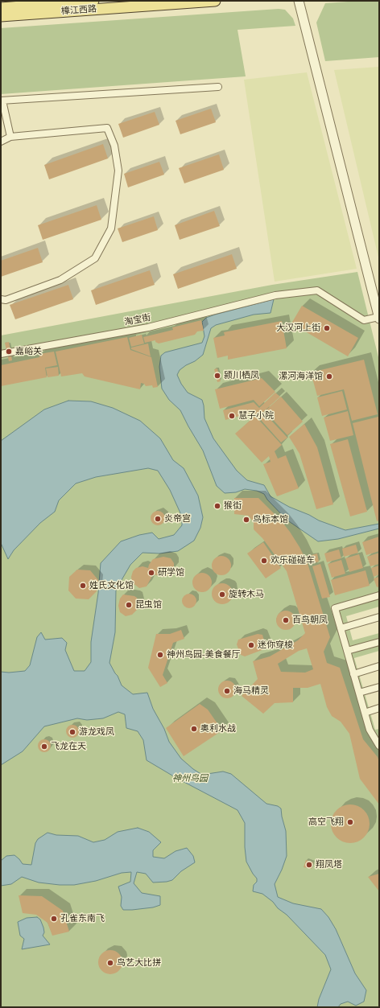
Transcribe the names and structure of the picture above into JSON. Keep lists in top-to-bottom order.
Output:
{
  "streets": {
    "main road": ["樟江西路"],
    "street": ["淘宝街"]
  },
  "parks": ["神州鸟园"],
  "places": [
    "大汉河上街",
    "嘉峪关",
    "颍川栖凤",
    "漯河海洋馆",
    "慧子小院",
    "猴街",
    "炎帝宫",
    "鸟标本馆",
    "欢乐碰碰车",
    "研学馆",
    "姓氏文化馆",
    "旋转木马",
    "昆虫馆",
    "百鸟朝凤",
    "迷你穿梭",
    "神州鸟园-美食餐厅",
    "海马精灵",
    "奥利水战",
    "游龙戏凤",
    "飞龙在天",
    "高空飞翔",
    "翔凤塔",
    "孔雀东南飞",
    "鸟艺大比拼"
  ]
}
